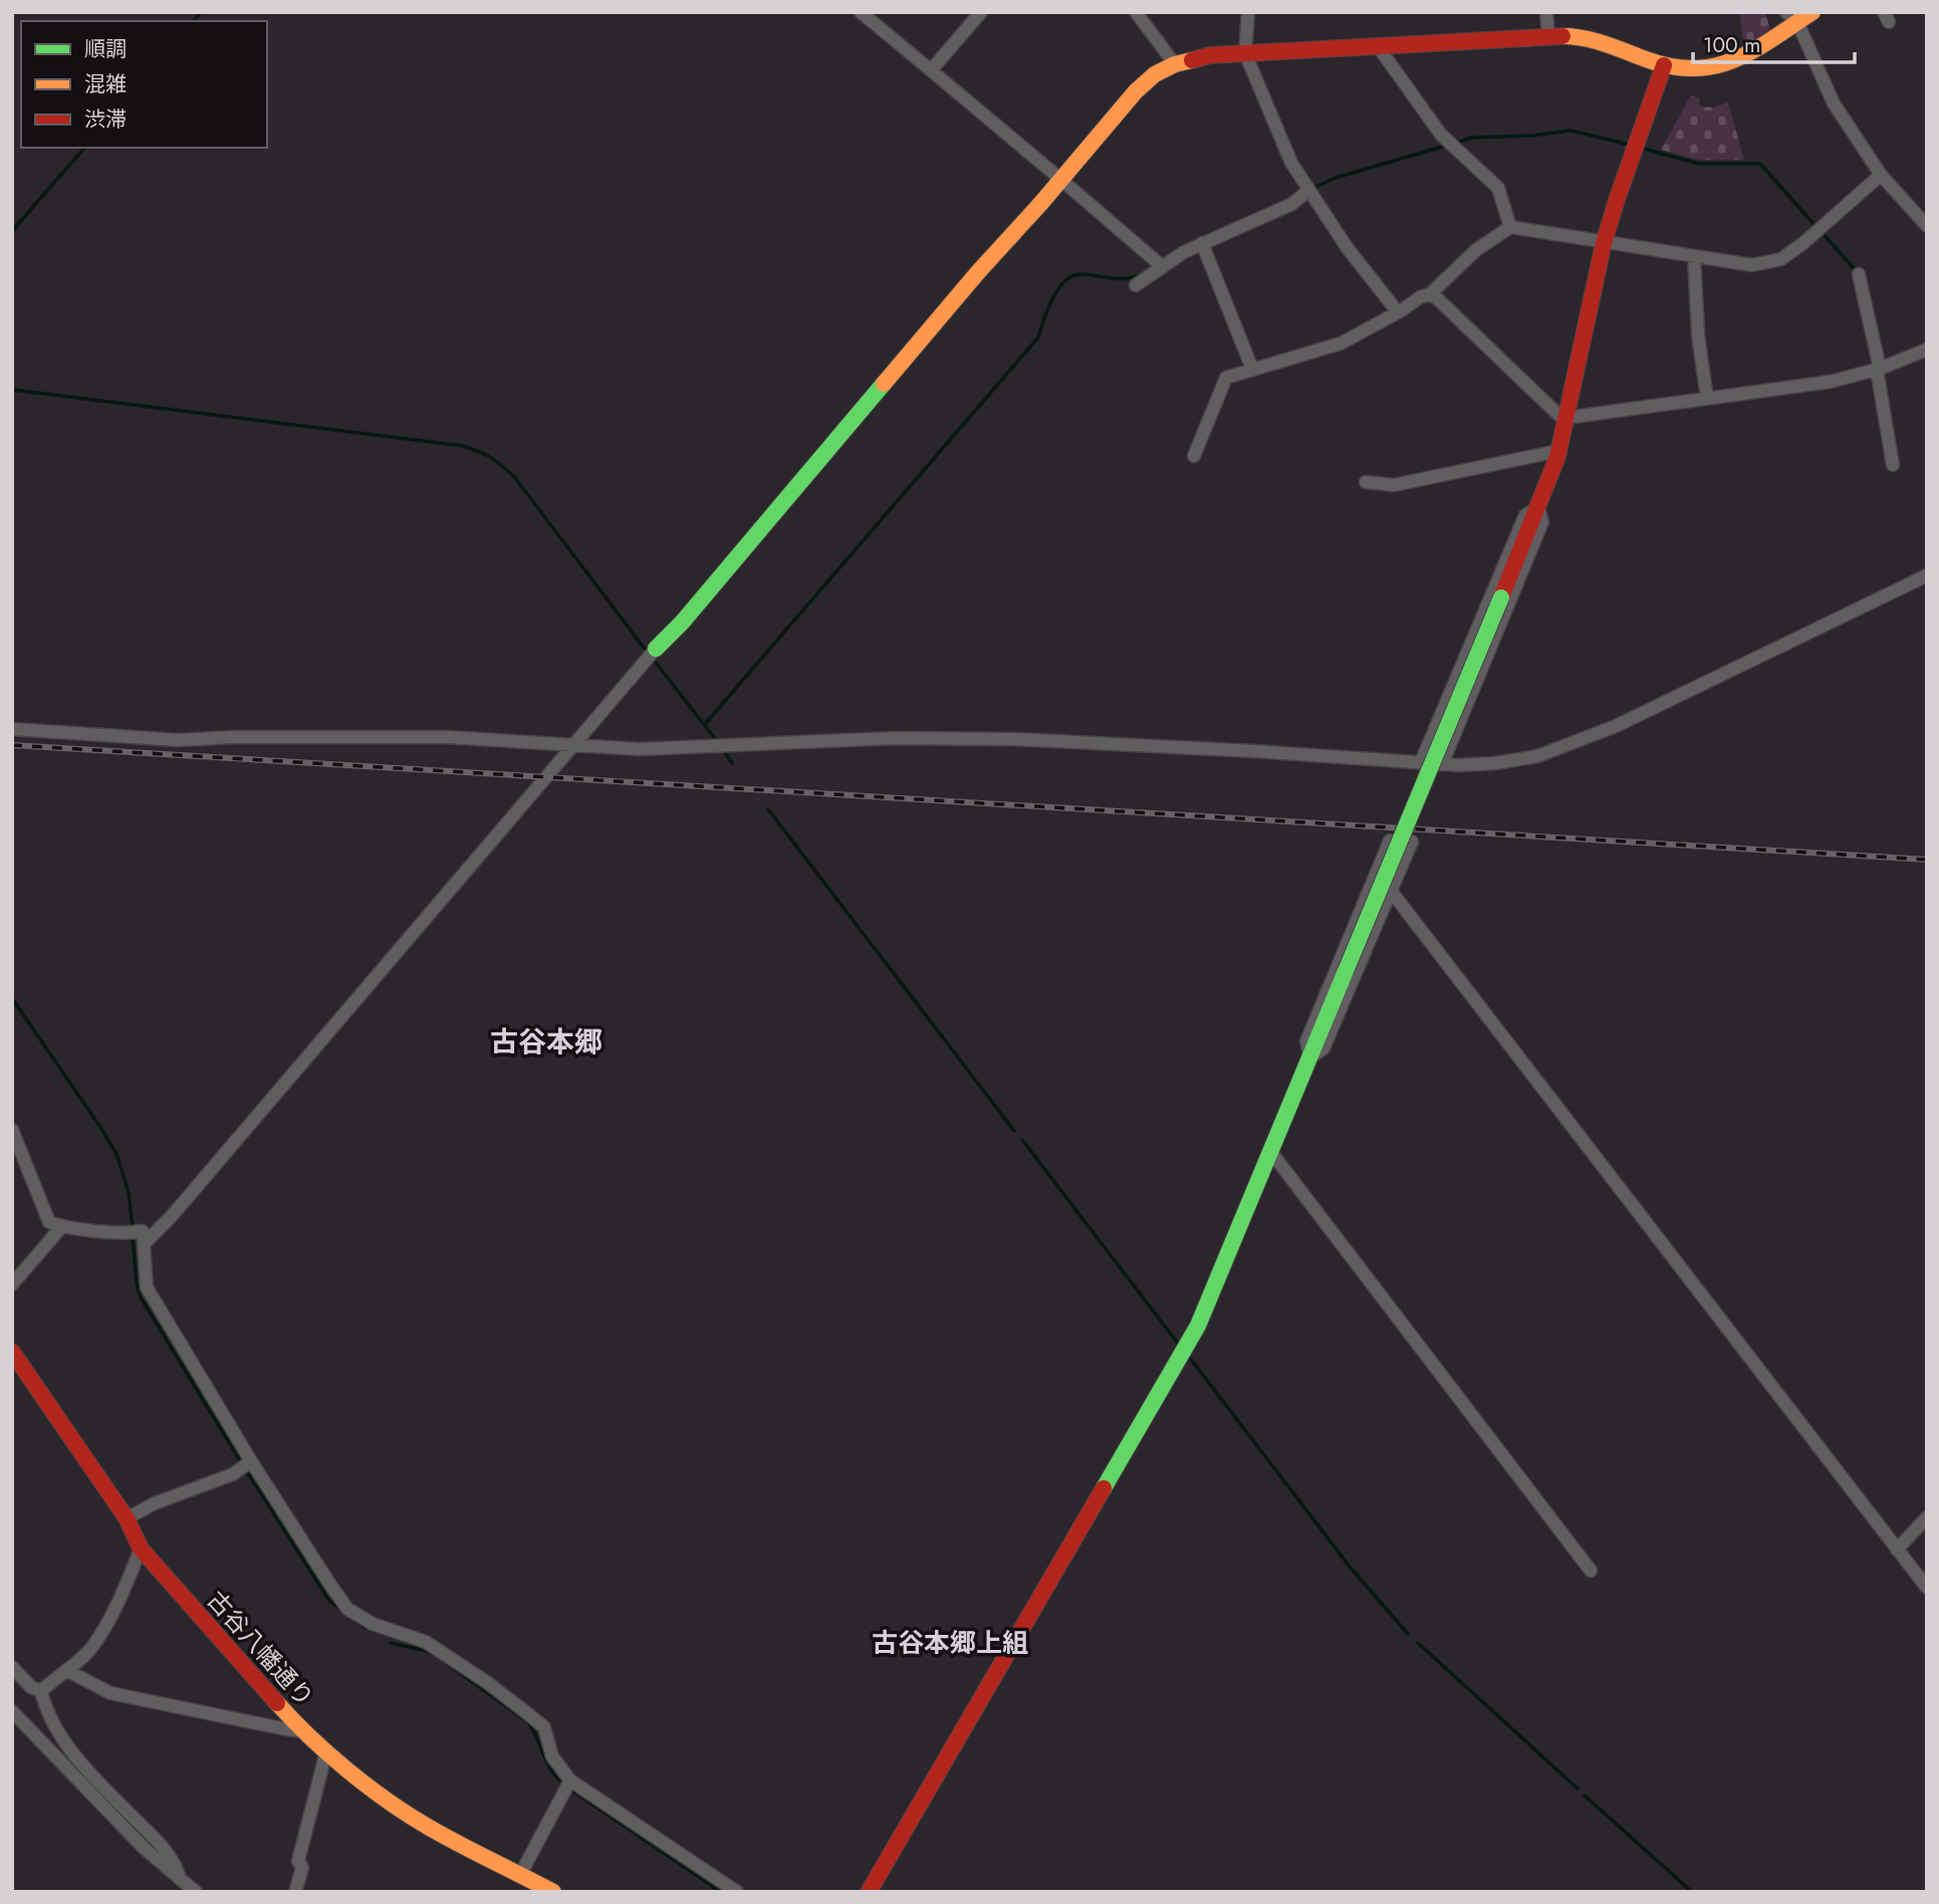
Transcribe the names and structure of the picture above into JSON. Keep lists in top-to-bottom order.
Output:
{
  "streets": {
    "street": ["古谷八幡通り"]
  },
  "districts": ["古谷本郷", "古谷本郷上組"],
  "legend": ["順調", "混雑", "渋滞"],
  "scale_bar": "100 m"
}
